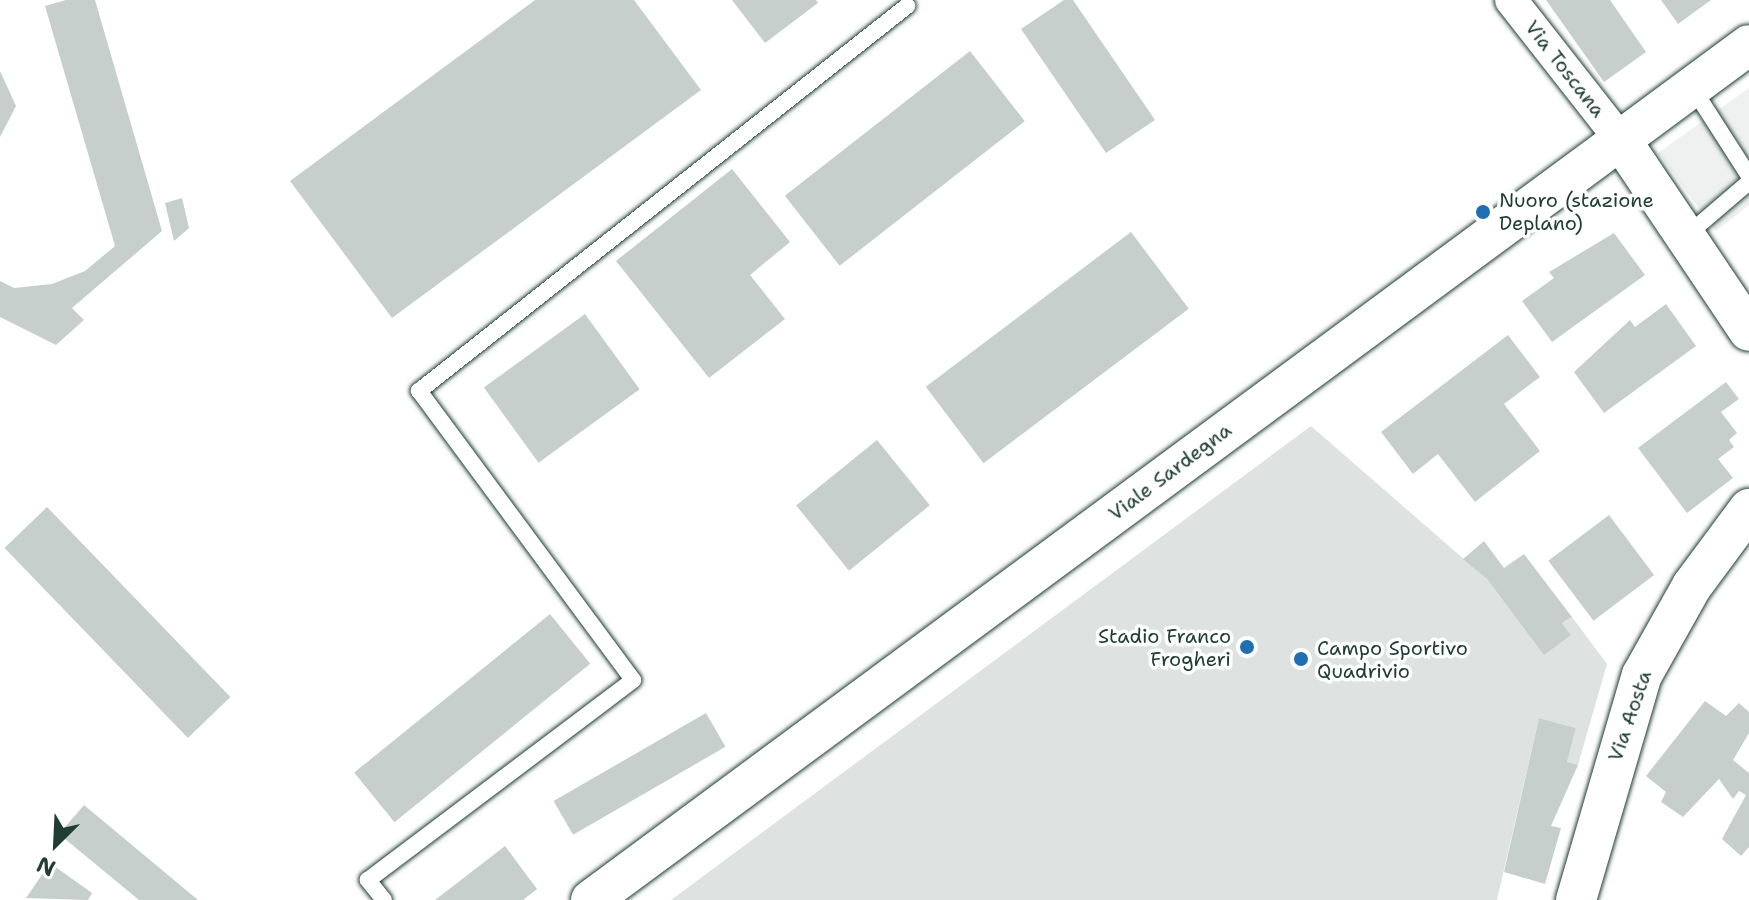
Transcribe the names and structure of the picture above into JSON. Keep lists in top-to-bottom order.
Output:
{
  "streets": {
    "street": ["Via Toscana", "Viale Sardegna", "Via Aosta"]
  },
  "crossings": [
    ["Via Toscana", "Viale Sardegna"]
  ],
  "places": ["Nuoro (stazione Deplano)", "Stadio Franco Frogheri", "Campo Sportivo Quadrivio"],
  "north": "bottom left"
}
